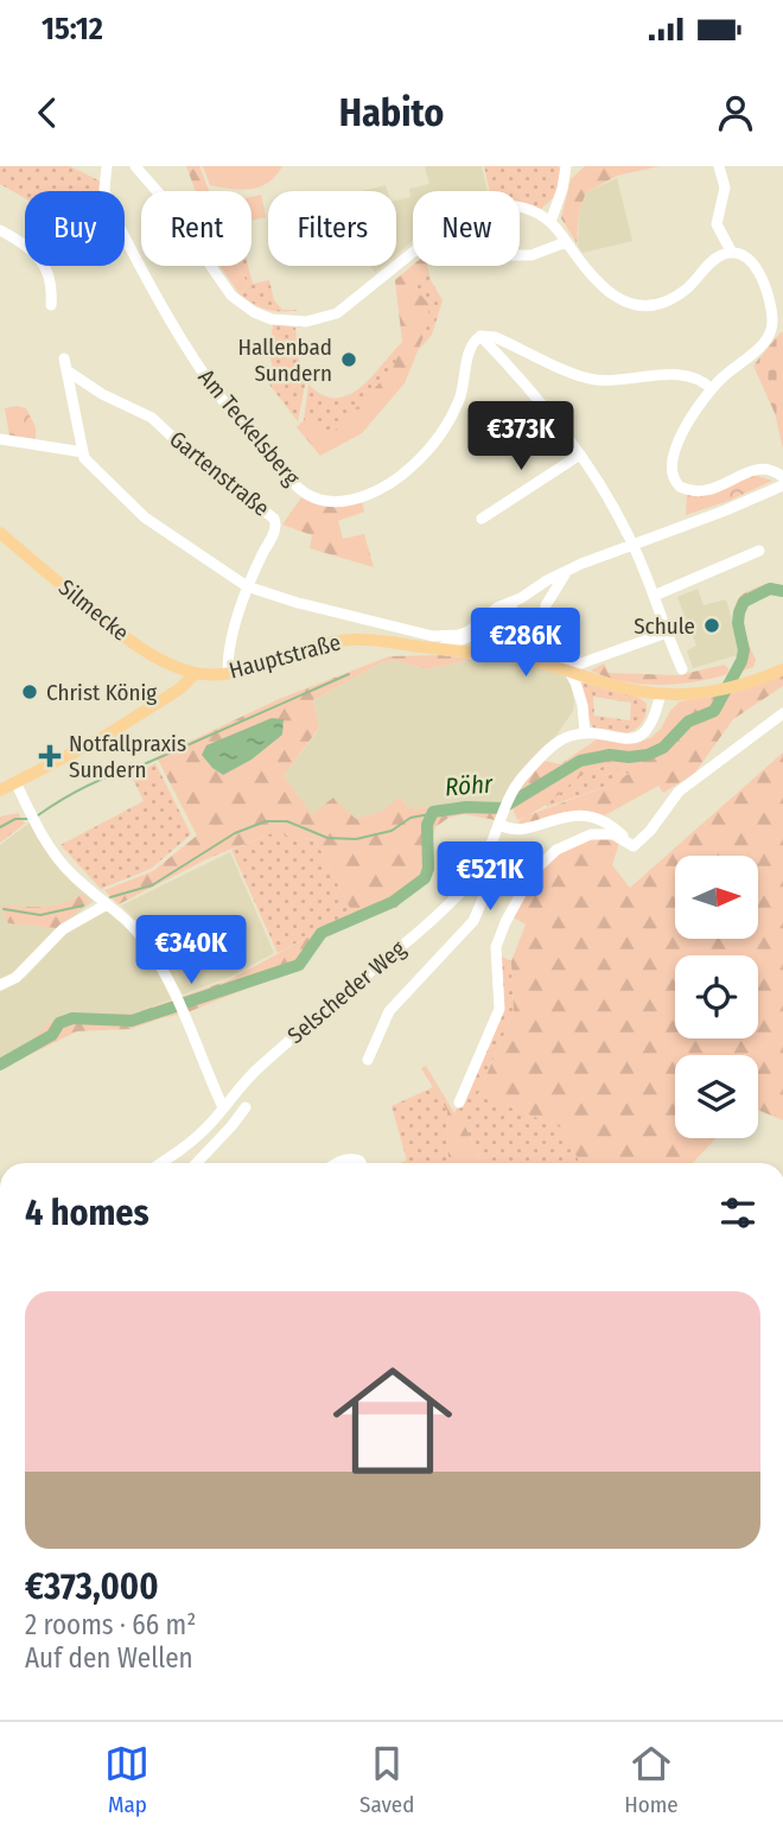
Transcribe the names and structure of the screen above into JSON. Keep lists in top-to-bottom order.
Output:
{
  "streets": {
    "main road": ["Silmecke", "Hauptstraße"],
    "street": ["Am Teckelsberg", "Gartenstraße", "Selscheder Weg"]
  },
  "crossings": [
    ["Gartenstraße", "Hauptstraße"],
    ["Silmecke", "Hauptstraße"]
  ],
  "water": ["Röhr"],
  "places": {
    "other": ["Hallenbad Sundern", "Schule", "Christ König"],
    "health": ["Notfallpraxis Sundern"]
  },
  "north": "right",
  "page": {
    "status": "15:12",
    "header": "Habito",
    "chip": [
      "Buy",
      "Rent",
      "Filters",
      "New"
    ],
    "price": [
      "€373K",
      "€286K",
      "€521K",
      "€340K"
    ],
    "heading": "4 homes",
    "list": [
      {
        "name": "€373,000",
        "note": "2 rooms · 66 m² · Auf den Wellen"
      }
    ],
    "tabs": ["Map", "Saved", "Home"]
  }
}
